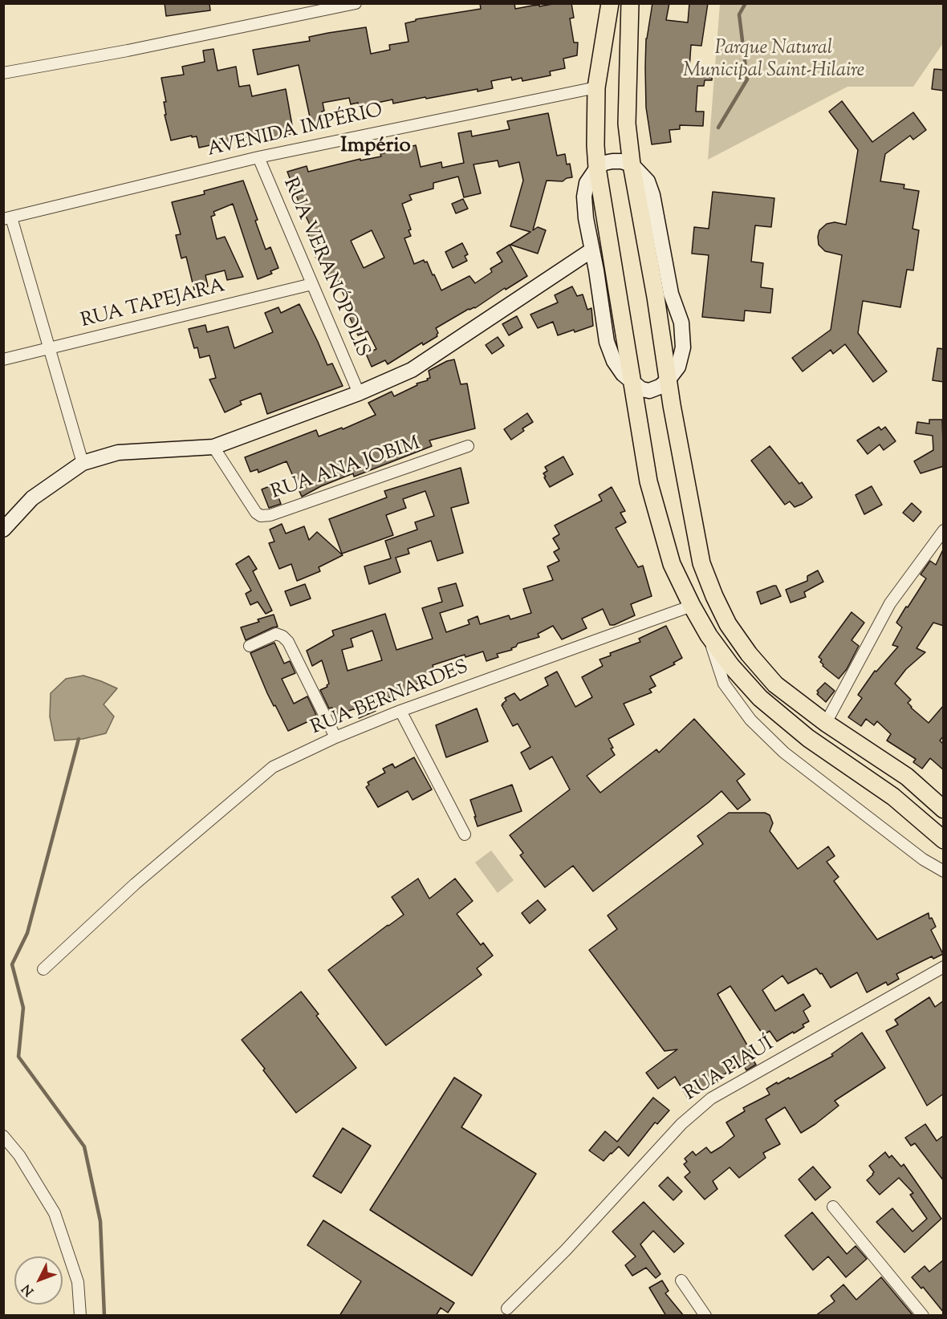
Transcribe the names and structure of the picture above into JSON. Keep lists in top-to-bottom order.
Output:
{
  "streets": {
    "street": [
      "AVENIDA IMPÉRIO",
      "RUA VERANÓPOLIS",
      "RUA TAPEJARA",
      "RUA ANA JOBIM",
      "RUA BERNARDES",
      "RUA PIAUÍ"
    ]
  },
  "crossings": [
    ["AVENIDA IMPÉRIO", "RUA VERANÓPOLIS"],
    ["RUA VERANÓPOLIS", "RUA TAPEJARA"]
  ],
  "districts": ["Império"],
  "parks": ["Parque Natural Municipal Saint-Hilaire"],
  "north": "bottom left"
}
